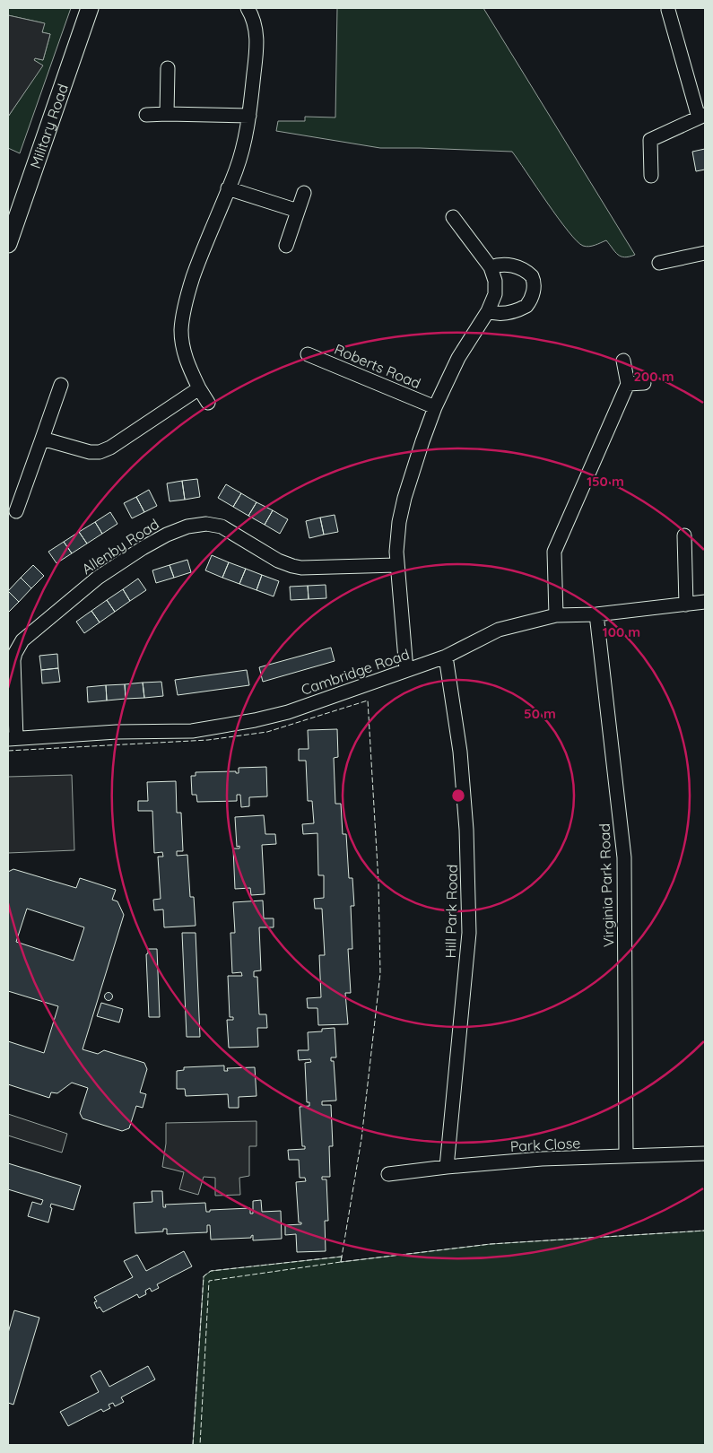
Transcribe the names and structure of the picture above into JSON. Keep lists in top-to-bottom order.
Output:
{
  "streets": {
    "street": [
      "Military Road",
      "Roberts Road",
      "Allenby Road",
      "Cambridge Road",
      "Virginia Park Road",
      "Hill Park Road",
      "Park Close"
    ]
  },
  "crossings": [
    ["Allenby Road", "Cambridge Road"],
    ["Cambridge Road", "Virginia Park Road"],
    ["Cambridge Road", "Hill Park Road"],
    ["Virginia Park Road", "Park Close"],
    ["Hill Park Road", "Park Close"]
  ],
  "rings": [
    "200 m",
    "150 m",
    "100 m",
    "50 m"
  ]
}
